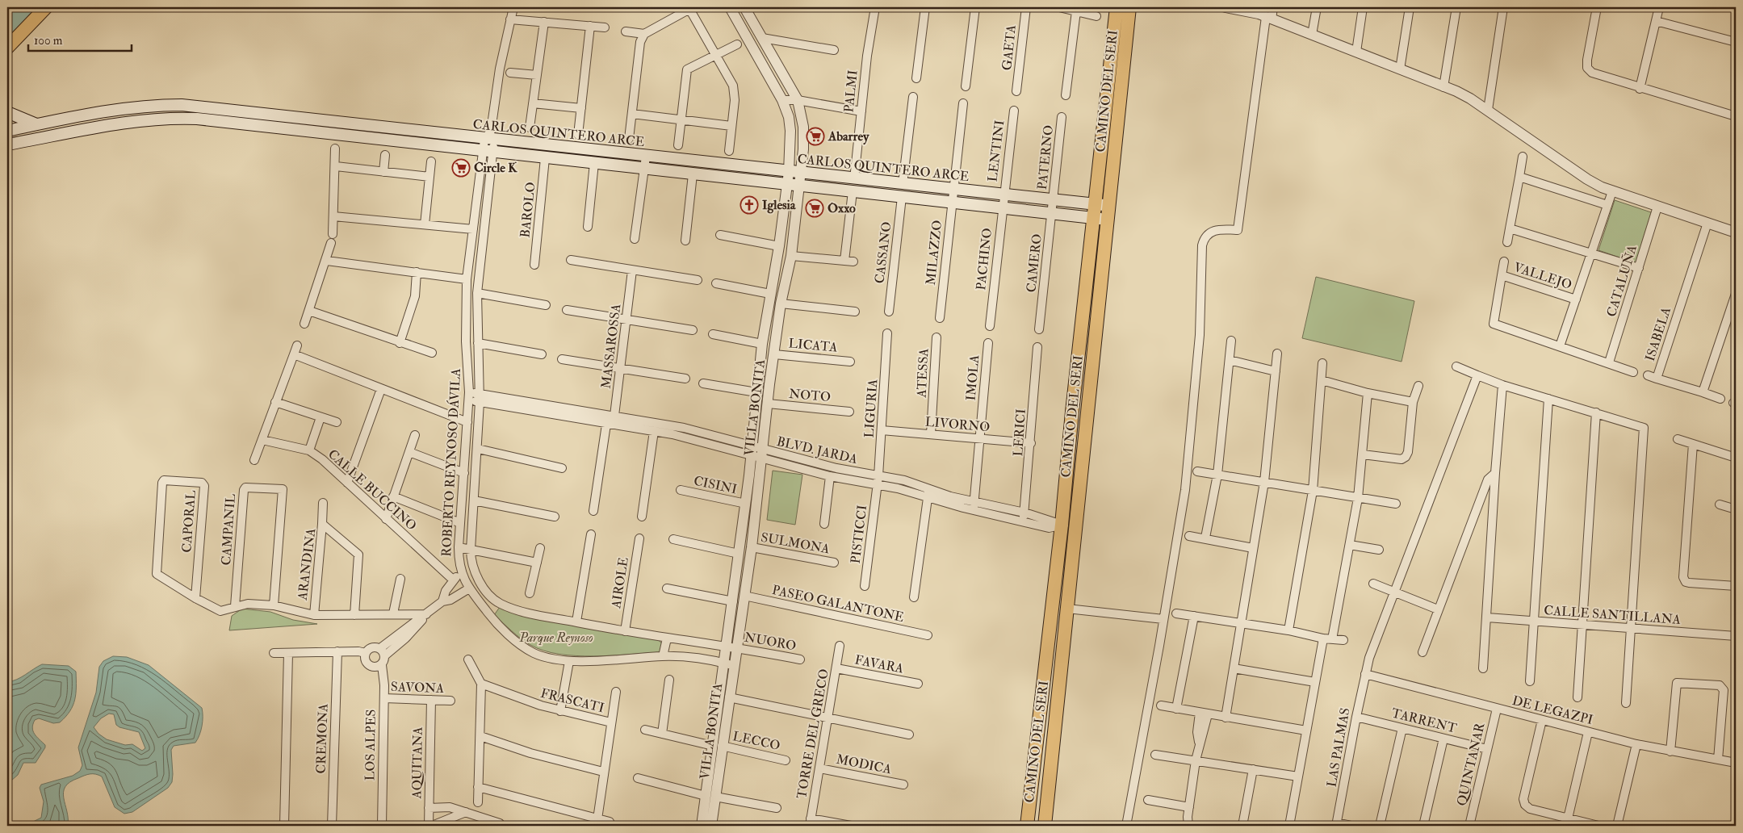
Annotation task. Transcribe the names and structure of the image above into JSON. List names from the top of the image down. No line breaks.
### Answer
{"streets":{"main road":["CAMINO DEL SERI","CARLOS QUINTERO ARCE"],"street":["GAETA","PALMI","LENTINI","PATERNO","BAROLO","CASSANO","MILAZZO","PACHINO","CAMERO","VALLEJO","CATALUÑA","ISABELA","LICATA","MASSAROSSA","ATESSA","IMOLA","NOTO","VILLA BONITA","LIGURIA","LIVORNO","LERICI","BLVD. JARDA","ROBERTO REYNOSO DÁVILA","CISINI","CALLE BUCCINO","CAPORAL","CAMPANIL","PISTICCI","SULMONA","ARANDINA","AIROLE","PASEO GALANTONE","CALLE SANTILLANA","NUORO","FAVARA","SAVONA","FRASCATI","DE LEGAZPI","TARRENT","TORRE DEL GRECO","CREMONA","LECCO","LOS ALPES","LAS PALMAS","AQUITANA","MODICA","QUINTANAR"]},"crossings":[["PALMI","CARLOS QUINTERO ARCE"],["CAMINO DEL SERI","CARLOS QUINTERO ARCE"],["CAMINO DEL SERI","BLVD. JARDA"],["CARLOS QUINTERO ARCE","LENTINI"],["CARLOS QUINTERO ARCE","PATERNO"],["CARLOS QUINTERO ARCE","BAROLO"],["CARLOS QUINTERO ARCE","CASSANO"],["CARLOS QUINTERO ARCE","MILAZZO"],["CARLOS QUINTERO ARCE","PACHINO"],["CARLOS QUINTERO ARCE","CAMERO"],["CARLOS QUINTERO ARCE","VILLA BONITA"],["CARLOS QUINTERO ARCE","ROBERTO REYNOSO DÁVILA"],["LENTINI","PACHINO"],["PATERNO","CAMERO"],["LICATA","VILLA BONITA"],["MASSAROSSA","BLVD. JARDA"],["ATESSA","LIVORNO"],["IMOLA","LIVORNO"],["IMOLA","BLVD. JARDA"],["NOTO","VILLA BONITA"],["VILLA BONITA","BLVD. JARDA"],["VILLA BONITA","ROBERTO REYNOSO DÁVILA"],["VILLA BONITA","CISINI"],["VILLA BONITA","SULMONA"],["VILLA BONITA","PASEO GALANTONE"],["VILLA BONITA","NUORO"],["VILLA BONITA","LECCO"],["LIGURIA","LIVORNO"],["LIGURIA","BLVD. JARDA"],["LIGURIA","PISTICCI"],["LIVORNO","LERICI"],["LERICI","BLVD. JARDA"],["BLVD. JARDA","ROBERTO REYNOSO DÁVILA"],["BLVD. JARDA","PISTICCI"],["ROBERTO REYNOSO DÁVILA","AIROLE"],["ROBERTO REYNOSO DÁVILA","NUORO"],["FAVARA","TORRE DEL GRECO"],["SAVONA","LOS ALPES"],["SAVONA","AQUITANA"],["DE LEGAZPI","LAS PALMAS"],["DE LEGAZPI","QUINTANAR"],["TARRENT","LAS PALMAS"],["TARRENT","QUINTANAR"],["TORRE DEL GRECO","MODICA"]],"parks":["Parque Reynoso"],"places":{"supermarket":["Abarrey","Circle K","Oxxo"],"church":["Iglesia"]},"scale_bar":"100 m"}
